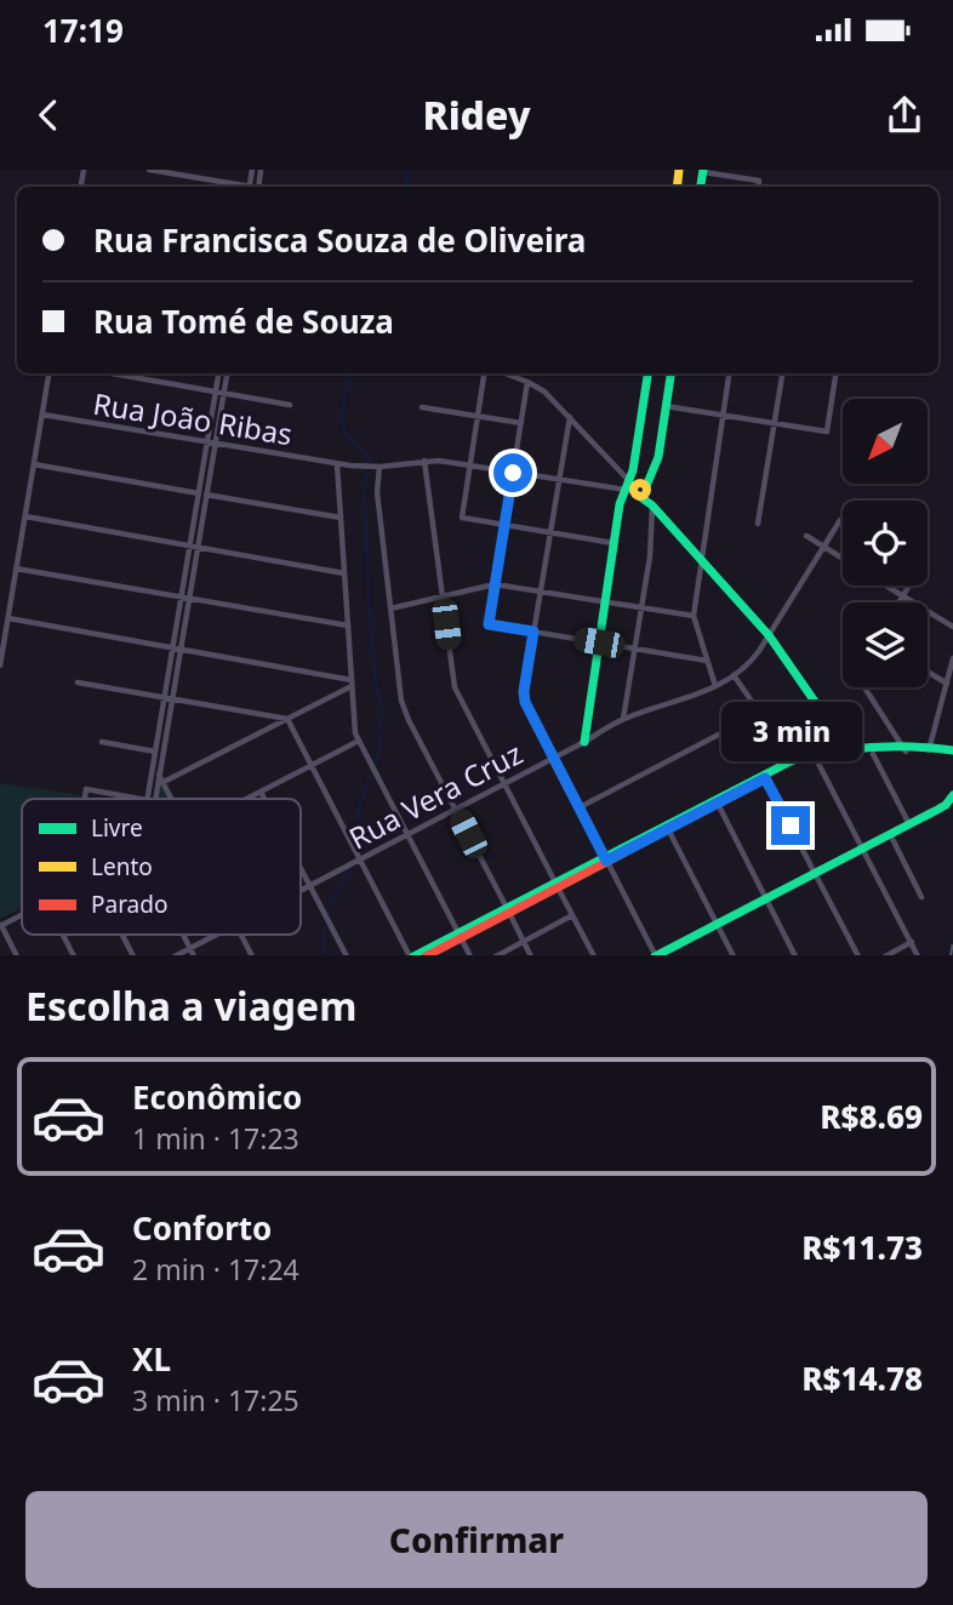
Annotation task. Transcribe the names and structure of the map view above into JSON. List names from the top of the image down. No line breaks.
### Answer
{"streets":{"street":["Rua João Ribas","Rua Vera Cruz"]},"legend":["Livre","Lento","Parado"],"north":"bottom left","page":{"status":"17:19","header":"Ridey","banner":["Rua Francisca Souza de Oliveira","Rua Tomé de Souza"],"bubble":"3 min","heading":"Escolha a viagem","list":[{"name":"Econômico","note":"1 min · 17:23","value":"R$8.69"},{"name":"Conforto","note":"2 min · 17:24","value":"R$11.73"},{"name":"XL","note":"3 min · 17:25","value":"R$14.78"}],"buttons":"Confirmar"}}
